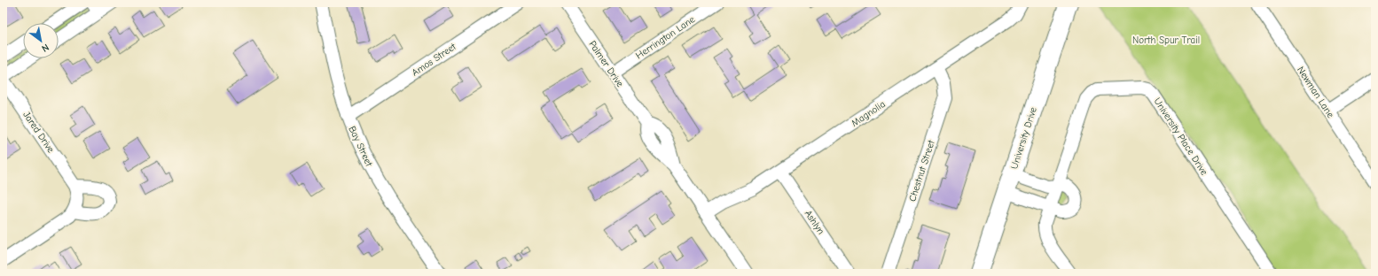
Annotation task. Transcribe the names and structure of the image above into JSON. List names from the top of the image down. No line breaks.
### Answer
{"streets":{"main road":["University Drive"],"street":["Herrington Lane","Amos Street","Palmer Drive","Newman Lane","Magnolia","Jared Drive","University Place Drive","Bay Street","Chestnut Street","Ashlyn"]},"crossings":[["Herrington Lane","Palmer Drive"],["Amos Street","Bay Street"],["Palmer Drive","Magnolia"],["Magnolia","Chestnut Street"],["Magnolia","Ashlyn"]],"parks":["North Spur Trail"],"north":"bottom right"}
